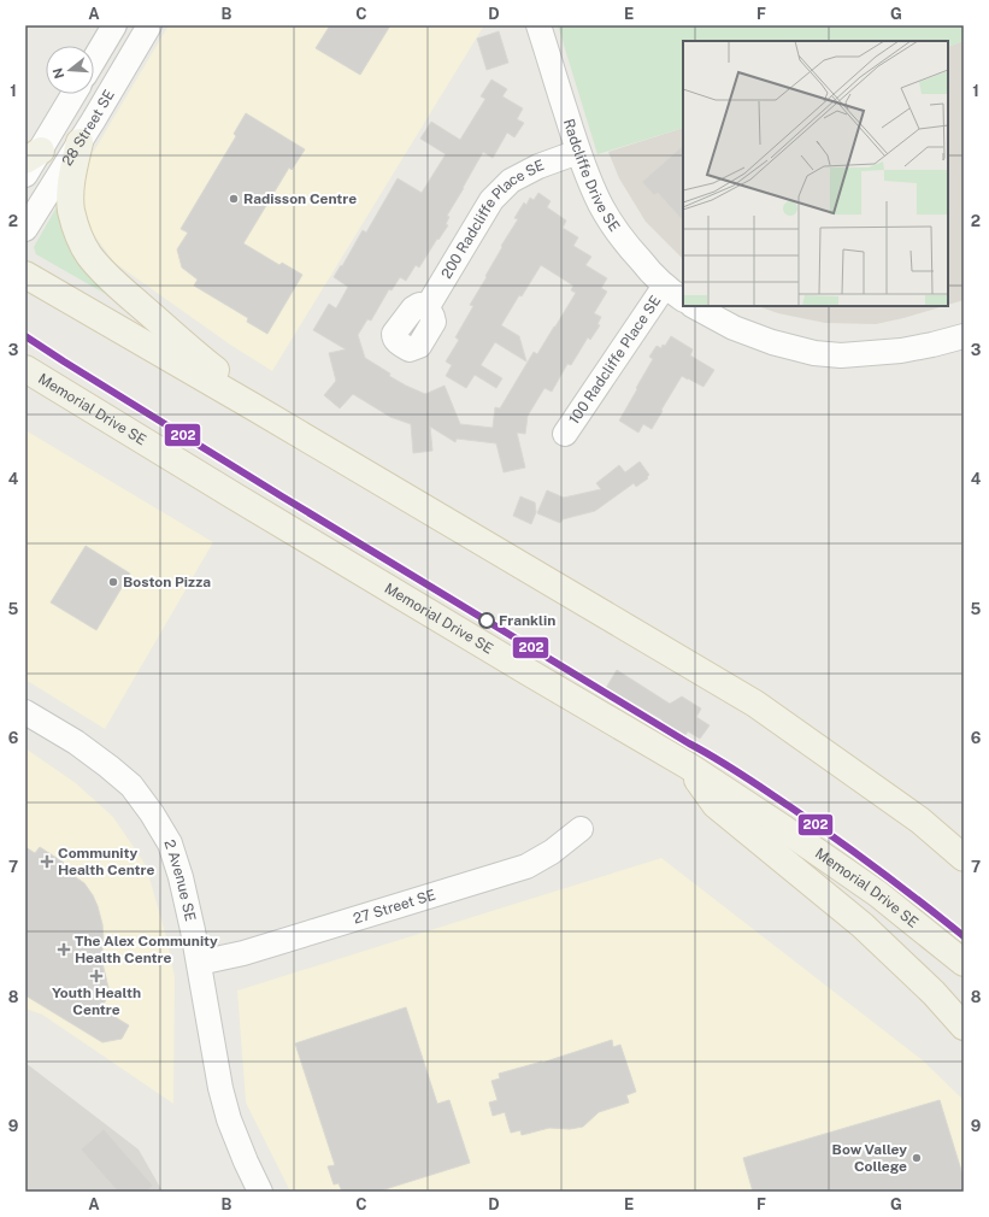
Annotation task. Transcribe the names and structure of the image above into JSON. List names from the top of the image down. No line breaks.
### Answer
{"streets":{"main road":["Memorial Drive SE"],"street":["28 Street SE","Radcliffe Drive SE","200 Radcliffe Place SE","100 Radcliffe Place SE","2 Avenue SE","27 Street SE"]},"crossings":[["Radcliffe Drive SE","200 Radcliffe Place SE"],["Radcliffe Drive SE","100 Radcliffe Place SE"],["2 Avenue SE","27 Street SE"]],"places":{"other":["Radisson Centre","Boston Pizza","Franklin","Bow Valley College"],"health":["Community Health Centre","The Alex Community Health Centre","Youth Health Centre"]},"lines":["transit line 202"],"north":"left","grid":{"columns":["A","B","C","D","E","F","G"],"rows":["1","2","3","4","5","6","7","8","9"]}}
